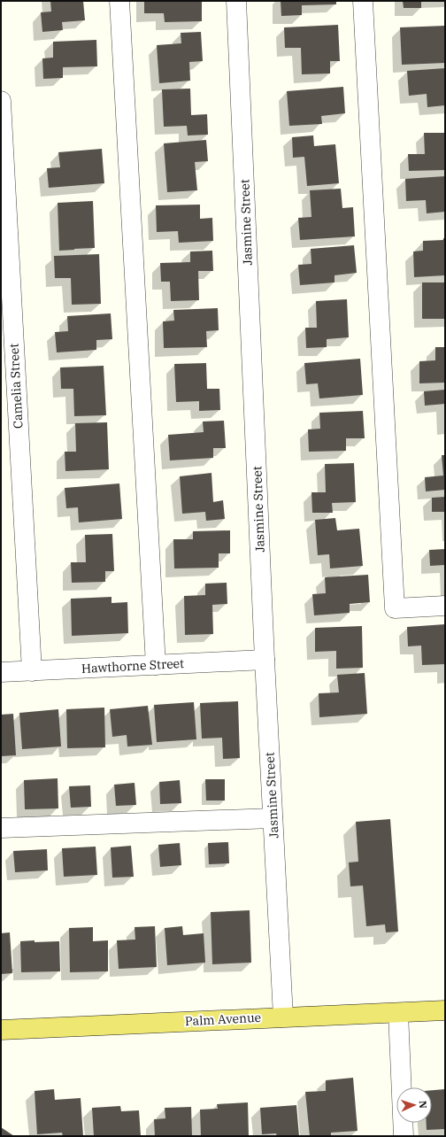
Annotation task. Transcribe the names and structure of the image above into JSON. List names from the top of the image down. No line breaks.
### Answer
{"streets":{"main road":["Palm Avenue"],"street":["Jasmine Street","Camelia Street","Hawthorne Street"]},"crossings":[["Jasmine Street","Hawthorne Street"],["Jasmine Street","Palm Avenue"],["Camelia Street","Hawthorne Street"]],"north":"right"}
